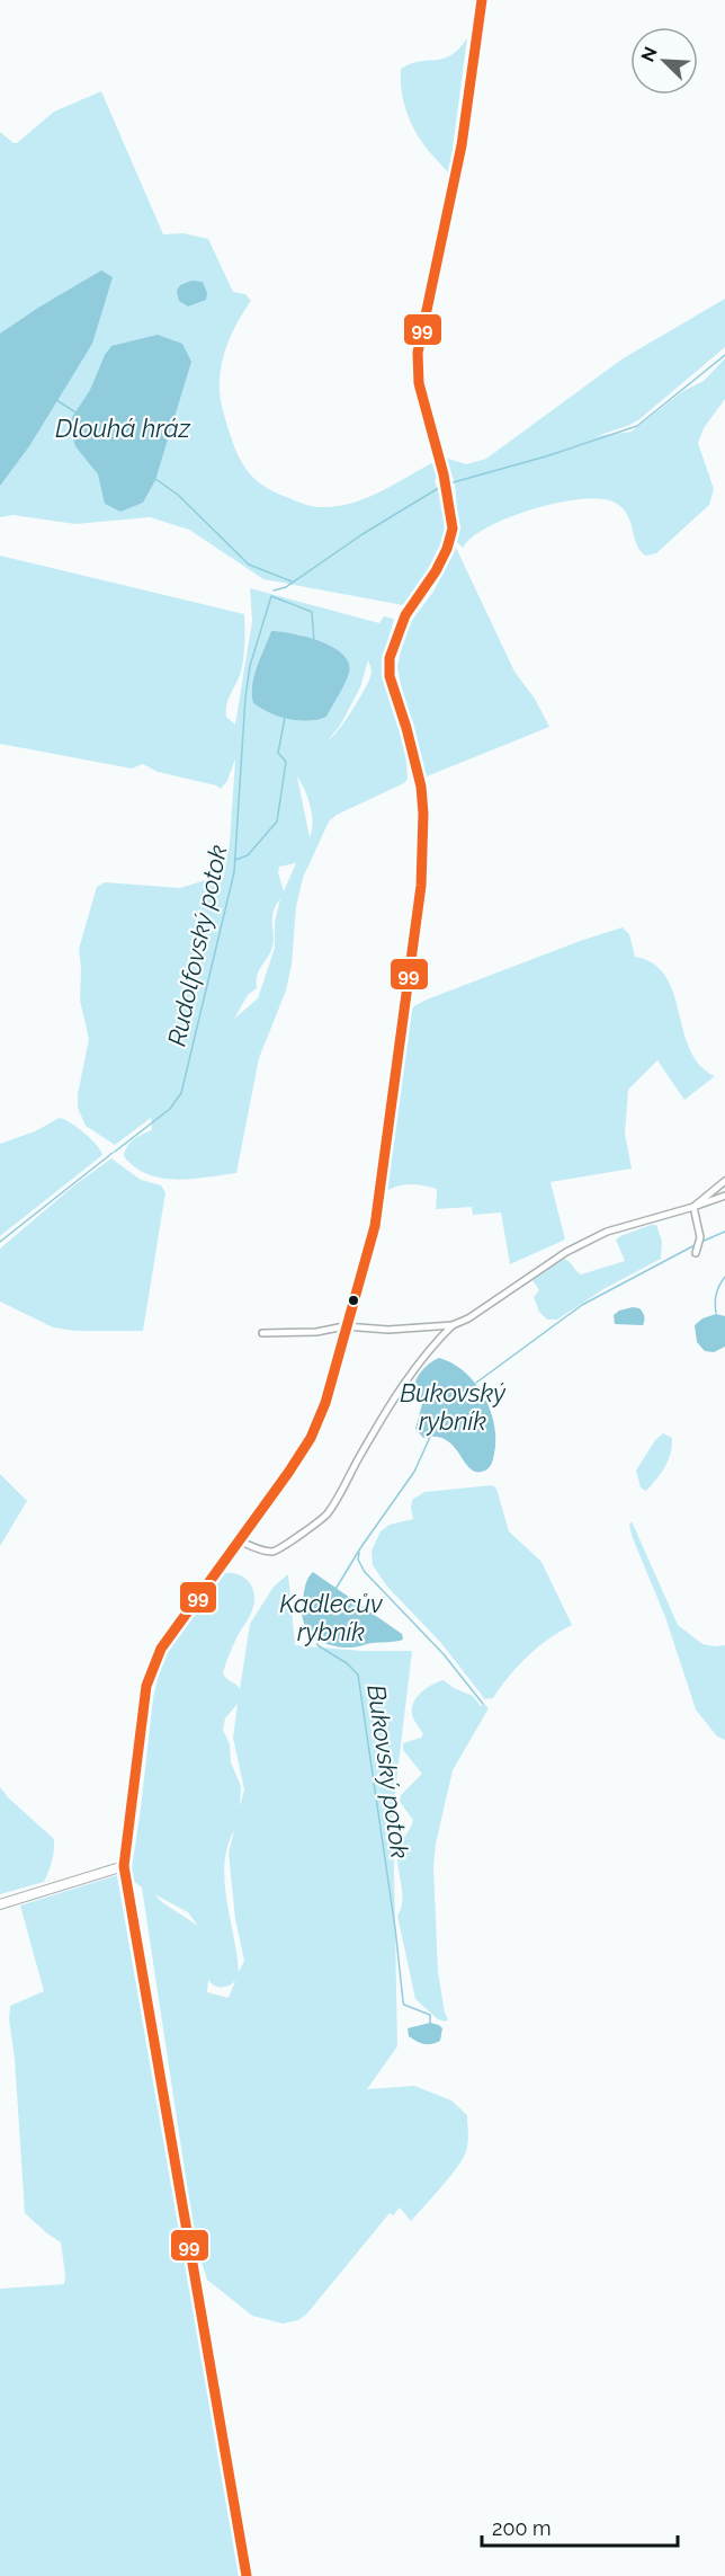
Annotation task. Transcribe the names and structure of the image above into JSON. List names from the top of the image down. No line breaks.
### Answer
{"water":["Dlouhá hráz","Rudolfovský potok","Bukovský rybník","Kadlecův rybník","Bukovský potok"],"lines":["transit line 99"],"scale_bar":"200 m","north":"top left"}
